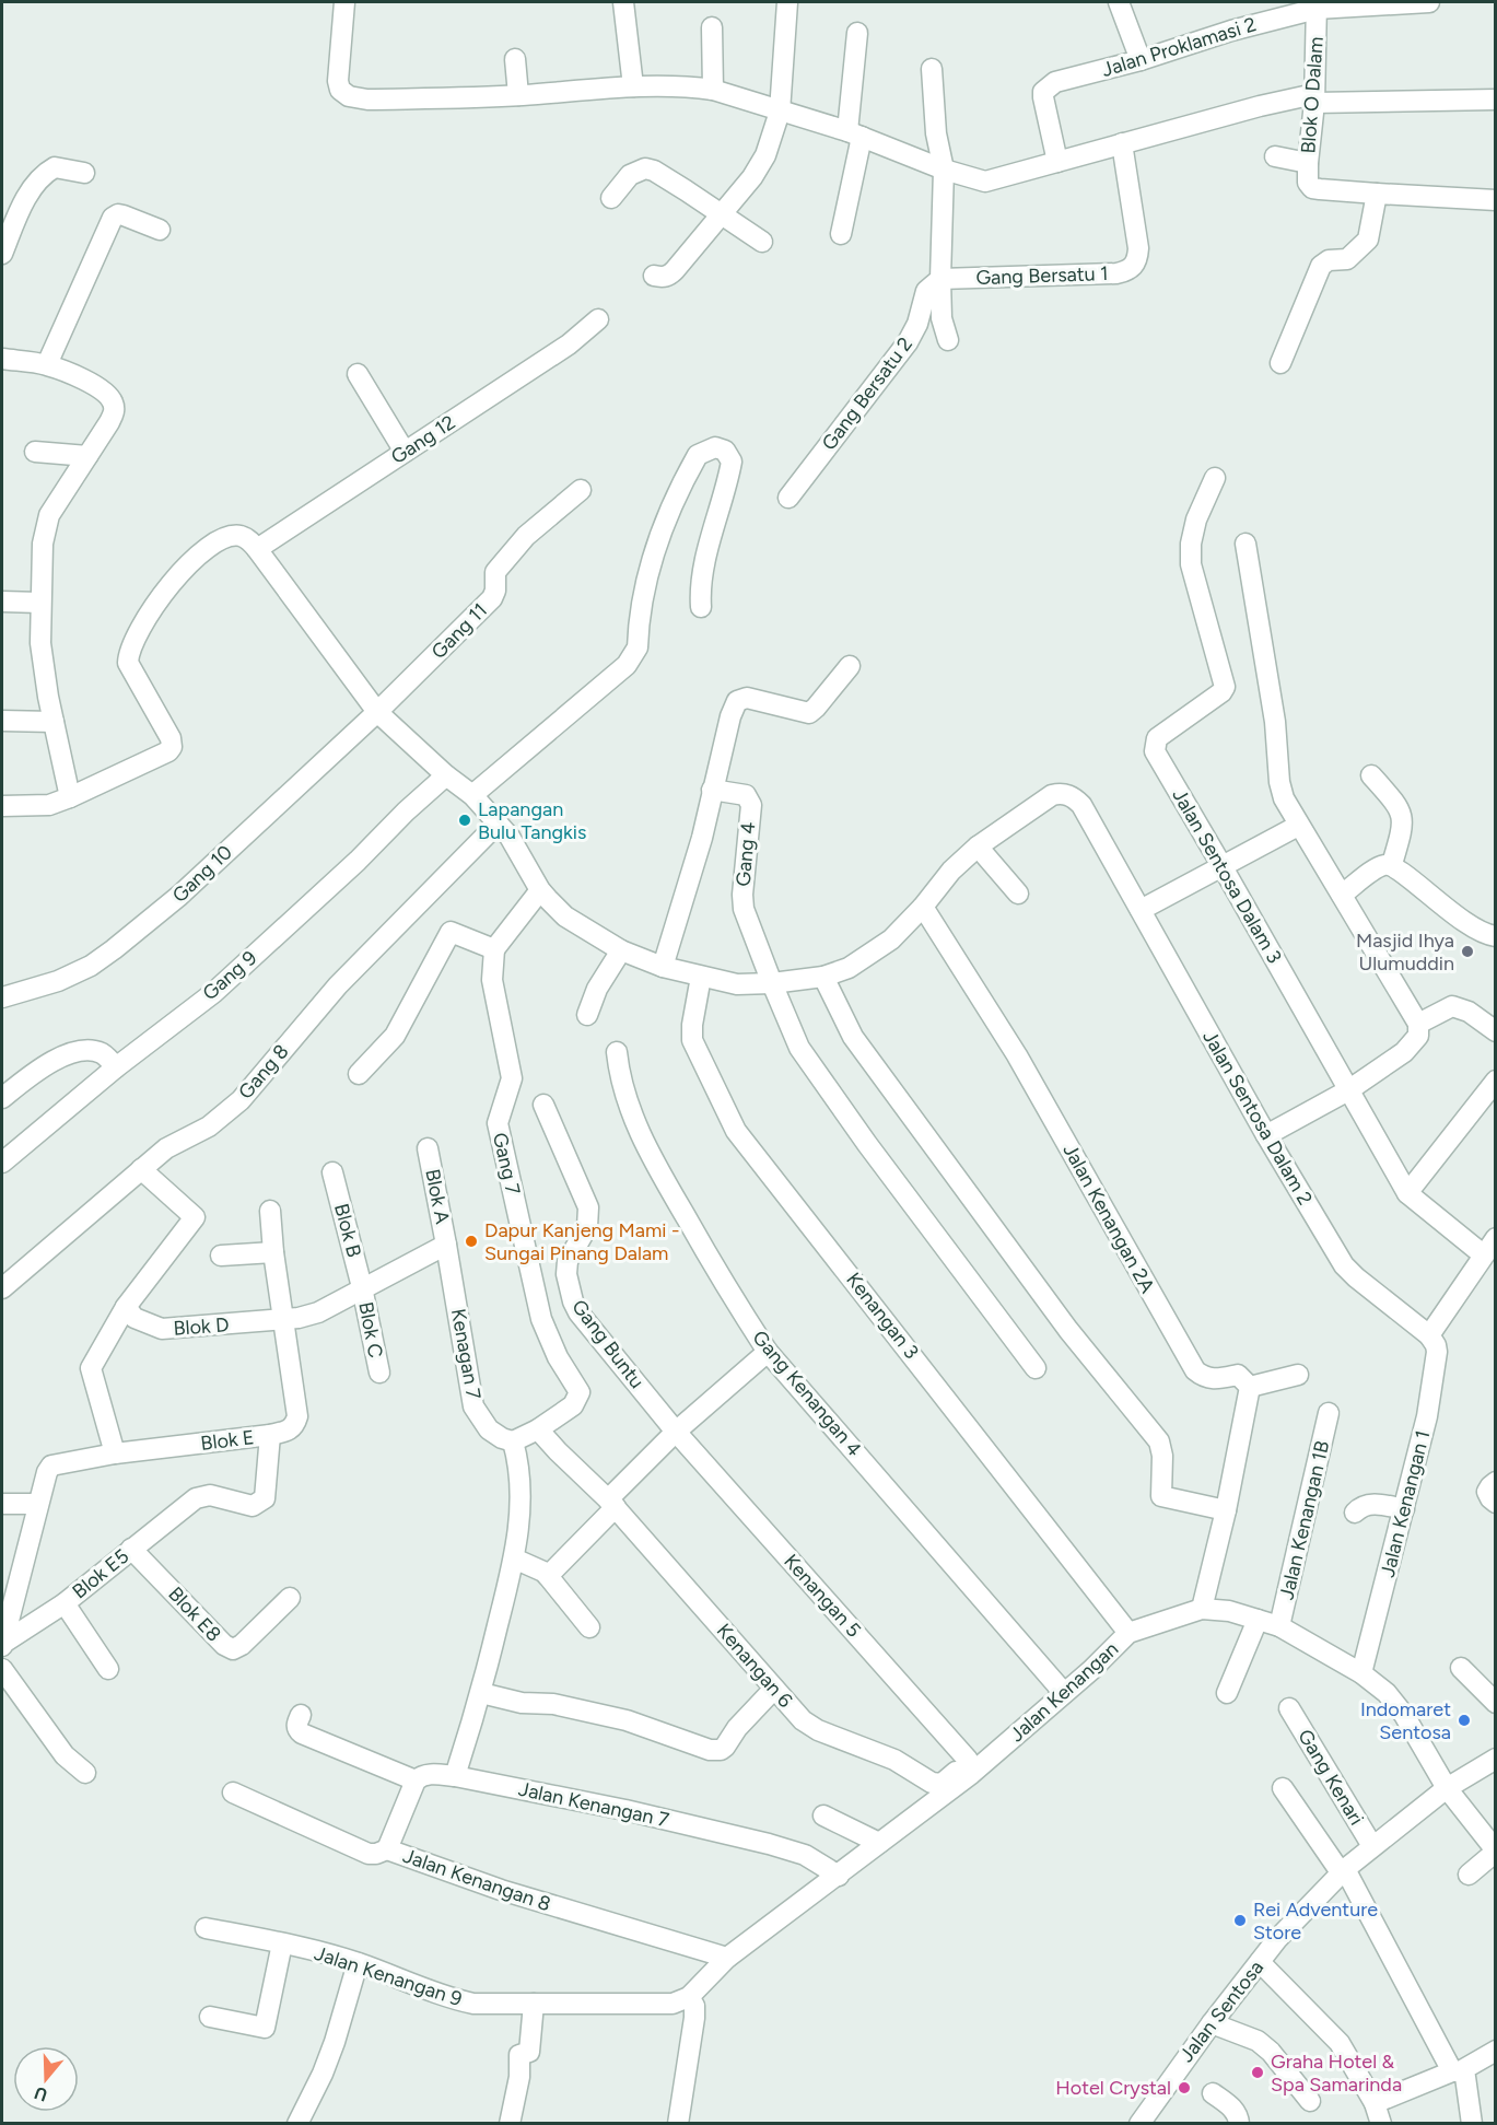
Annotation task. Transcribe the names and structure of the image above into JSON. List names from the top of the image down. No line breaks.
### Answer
{"streets":{"street":["Jalan Proklamasi 2","Blok O Dalam","Gang Bersatu 1","Gang Bersatu 2","Gang 12","Gang 11","Gang 4","Gang 10","Jalan Sentosa Dalam 3","Gang 9","Gang 8","Jalan Sentosa Dalam 2","Gang 7","Blok A","Jalan Kenangan 2A","Blok B","Kenangan 3","Blok D","Blok C","Gang Buntu","Kenagan 7","Gang Kenangan 4","Blok E","Jalan Kenangan 1","Jalan Kenangan 1B","Blok E5","Kenangan 5","Blok E8","Kenangan 6","Jalan Kenangan","Gang Kenari","Jalan Kenangan 7","Jalan Kenangan 8","Jalan Kenangan 9","Jalan Sentosa"]},"crossings":[["Jalan Proklamasi 2","Blok O Dalam"],["Gang Bersatu 1","Gang Bersatu 2"],["Gang 11","Gang 10"],["Jalan Sentosa Dalam 2","Jalan Kenangan 1"],["Gang 7","Kenangan 6"],["Blok A","Kenagan 7"],["Blok B","Blok C"],["Kenangan 3","Jalan Kenangan"],["Blok D","Blok E"],["Gang Buntu","Kenangan 5"],["Gang Kenangan 4","Jalan Kenangan"],["Blok E","Blok E5"],["Jalan Kenangan 1","Jalan Kenangan"],["Jalan Kenangan 1B","Jalan Kenangan"],["Blok E5","Blok E8"],["Kenangan 5","Kenangan 6"],["Kenangan 6","Jalan Kenangan"],["Jalan Kenangan","Jalan Kenangan 7"],["Jalan Kenangan","Jalan Kenangan 8"],["Jalan Kenangan","Jalan Kenangan 9"],["Jalan Kenangan","Jalan Sentosa"],["Gang Kenari","Jalan Sentosa"]],"places":["Lapangan Bulu Tangkis","Masjid Ihya Ulumuddin","Dapur Kanjeng Mami - Sungai Pinang Dalam","Indomaret Sentosa","Rei Adventure Store","Graha Hotel & Spa Samarinda","Hotel Crystal"],"north":"bottom"}
